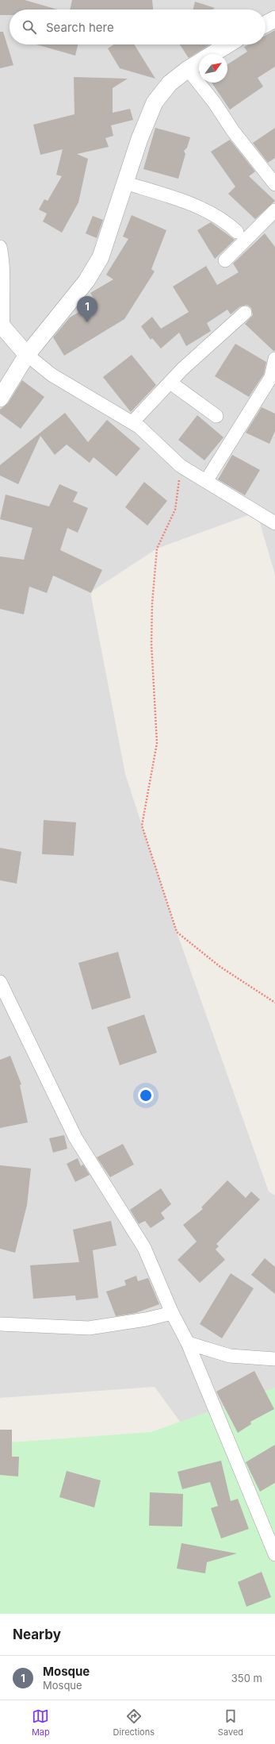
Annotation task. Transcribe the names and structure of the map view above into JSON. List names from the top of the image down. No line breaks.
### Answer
{"north":"top right","page":{"search":"Search here","pins":"1","heading":"Nearby","list":[{"mark":"1","name":"Mosque","note":"Mosque","value":"350 m"}],"nav":["Map","Directions","Saved"]}}
